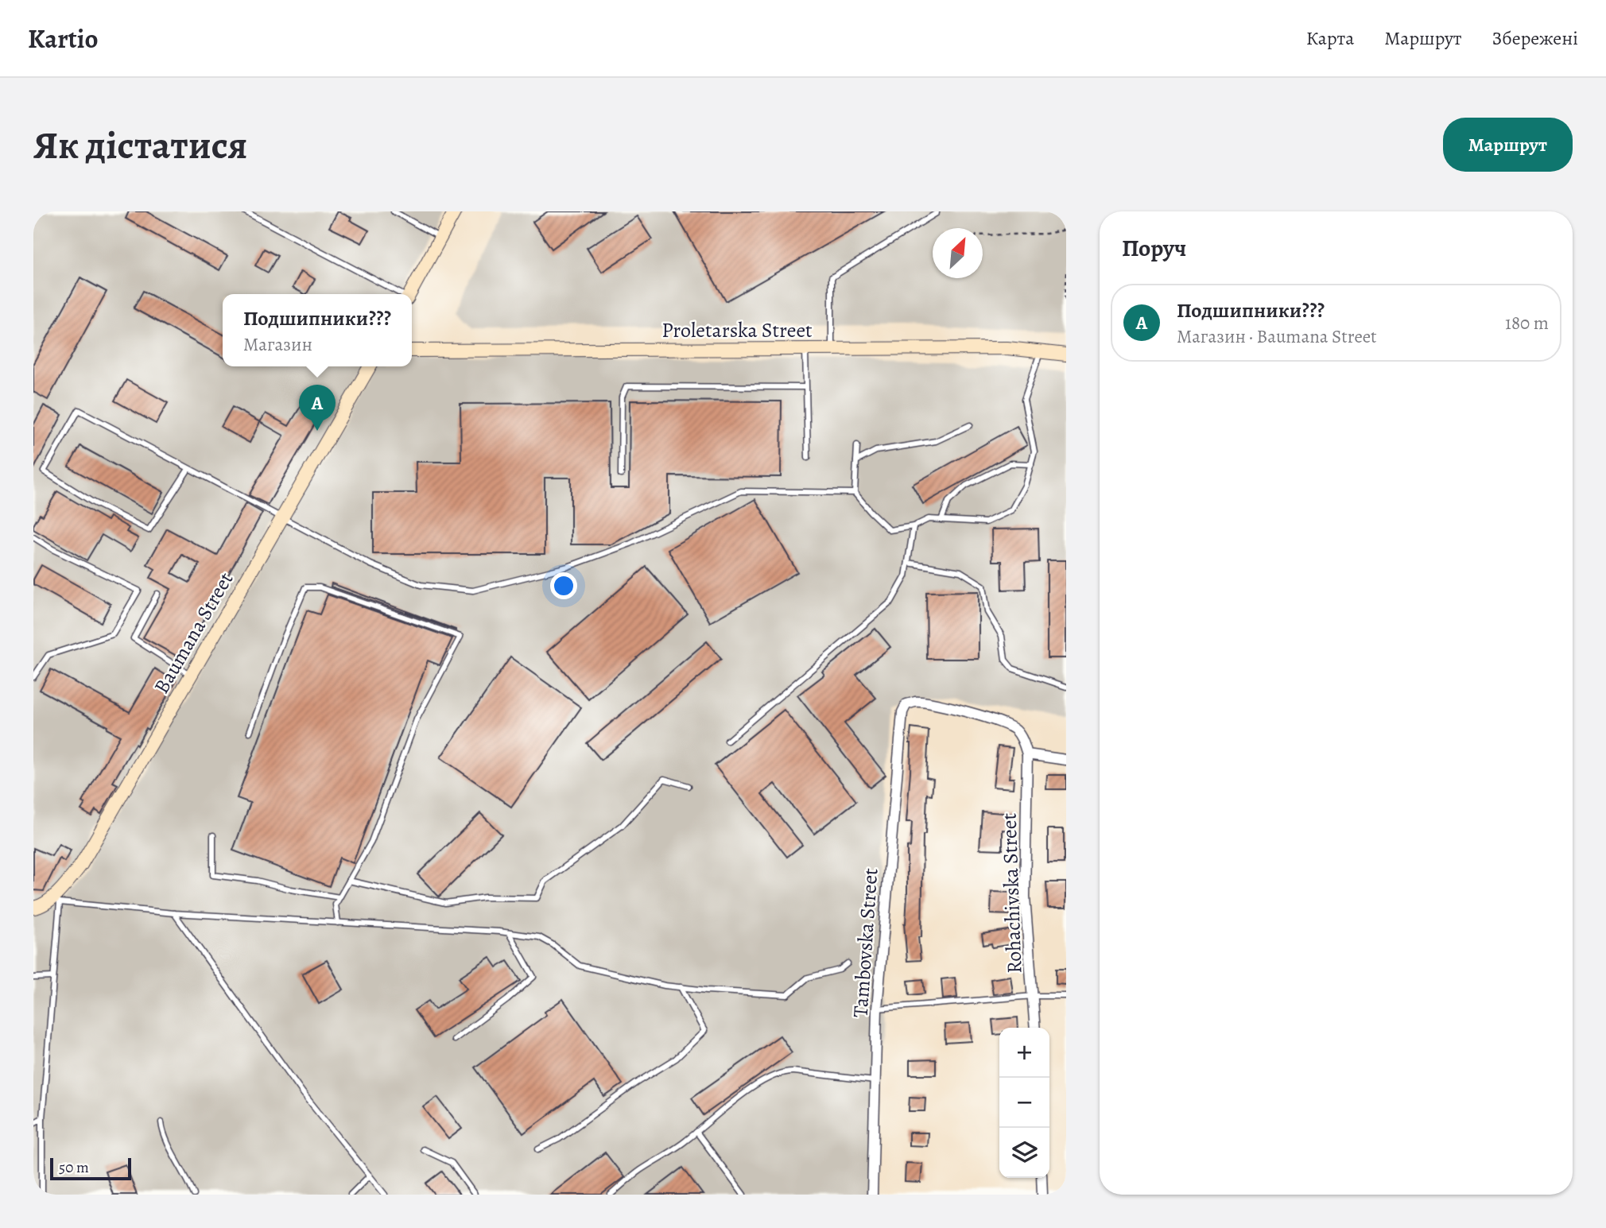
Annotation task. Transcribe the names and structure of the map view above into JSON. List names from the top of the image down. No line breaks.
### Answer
{"streets":{"main road":["Proletarska Street","Baumana Street"],"street":["Rohachivska Street","Tambovska Street"]},"crossings":[["Rohachivska Street","Tambovska Street"]],"scale_bar":"50 m","north":"top right","page":{"header":"Kartio","nav":["Карта","Маршрут","Збережені"],"buttons":"Маршрут","title":"Як дістатися","heading":"Поруч","list":[{"mark":"A","name":"Подшипники???","note":"Магазин · Baumana Street","value":"180 m"}],"popup":["Подшипники???","Магазин"],"pins":"A","map_buttons":["+","−"],"scale":"50 m"}}
